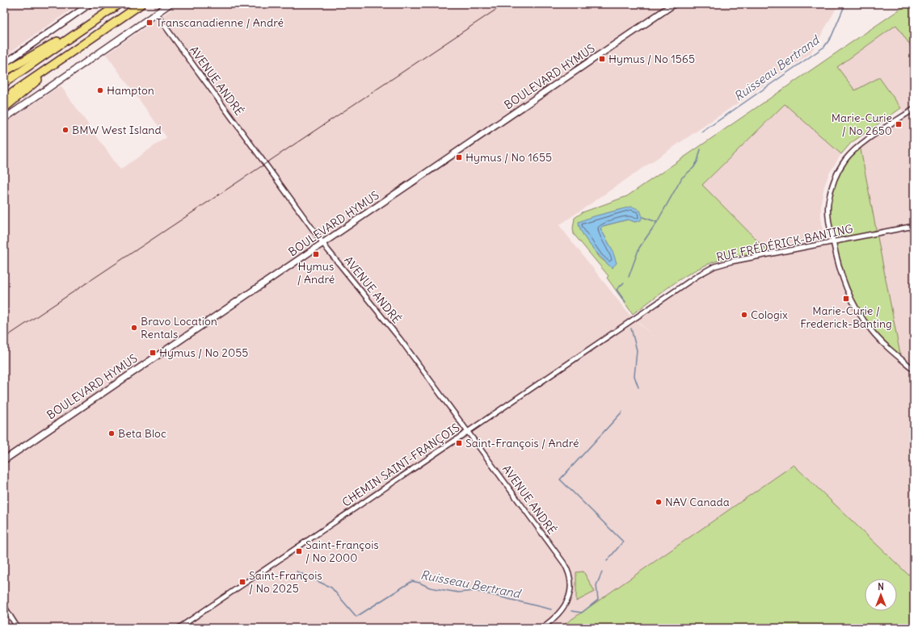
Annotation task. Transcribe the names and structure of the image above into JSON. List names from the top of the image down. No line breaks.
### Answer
{"streets":{"street":["BOULEVARD HYMUS","AVENUE ANDRÉ","RUE FRÉDÉRICK-BANTING","CHEMIN SAINT-FRANÇOIS"]},"crossings":[["BOULEVARD HYMUS","AVENUE ANDRÉ"],["AVENUE ANDRÉ","CHEMIN SAINT-FRANÇOIS"],["RUE FRÉDÉRICK-BANTING","CHEMIN SAINT-FRANÇOIS"]],"water":["Ruisseau Bertrand"],"places":{"transit":["Transcanadienne / André","Hymus / No 1565","Marie-Curie / No 2650","Hymus / No 1655","Hymus / André","Marie-Curie / Frederick-Banting","Hymus / No 2055","Saint-François / André","Saint-François / No 2000","Saint-François / No 2025"],"other":["Hampton","BMW West Island","Cologix","Bravo Location Rentals","Beta Bloc","NAV Canada"]},"north":"top"}
